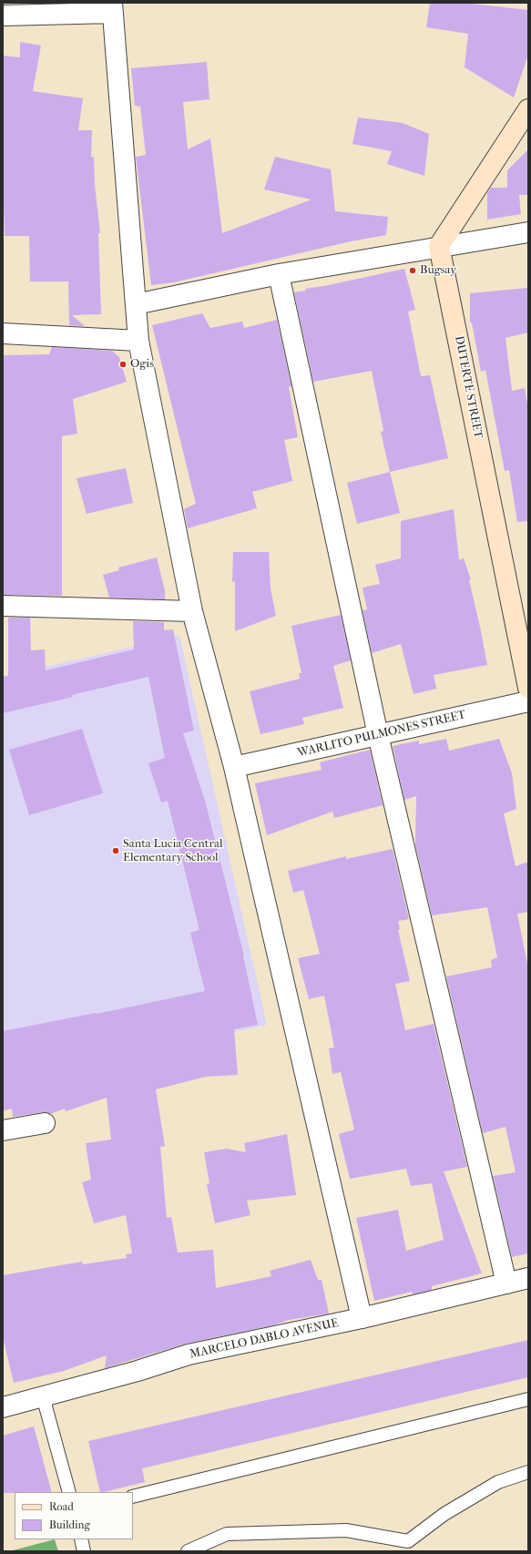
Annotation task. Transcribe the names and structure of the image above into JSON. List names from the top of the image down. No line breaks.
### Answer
{"streets":{"main road":["DUTERTE STREET"],"street":["WARLITO PULMONES STREET","MARCELO DABLO AVENUE"]},"places":["Bugsay","Ogis","Santa Lucia Central Elementary School"],"legend":["Road","Building"]}
